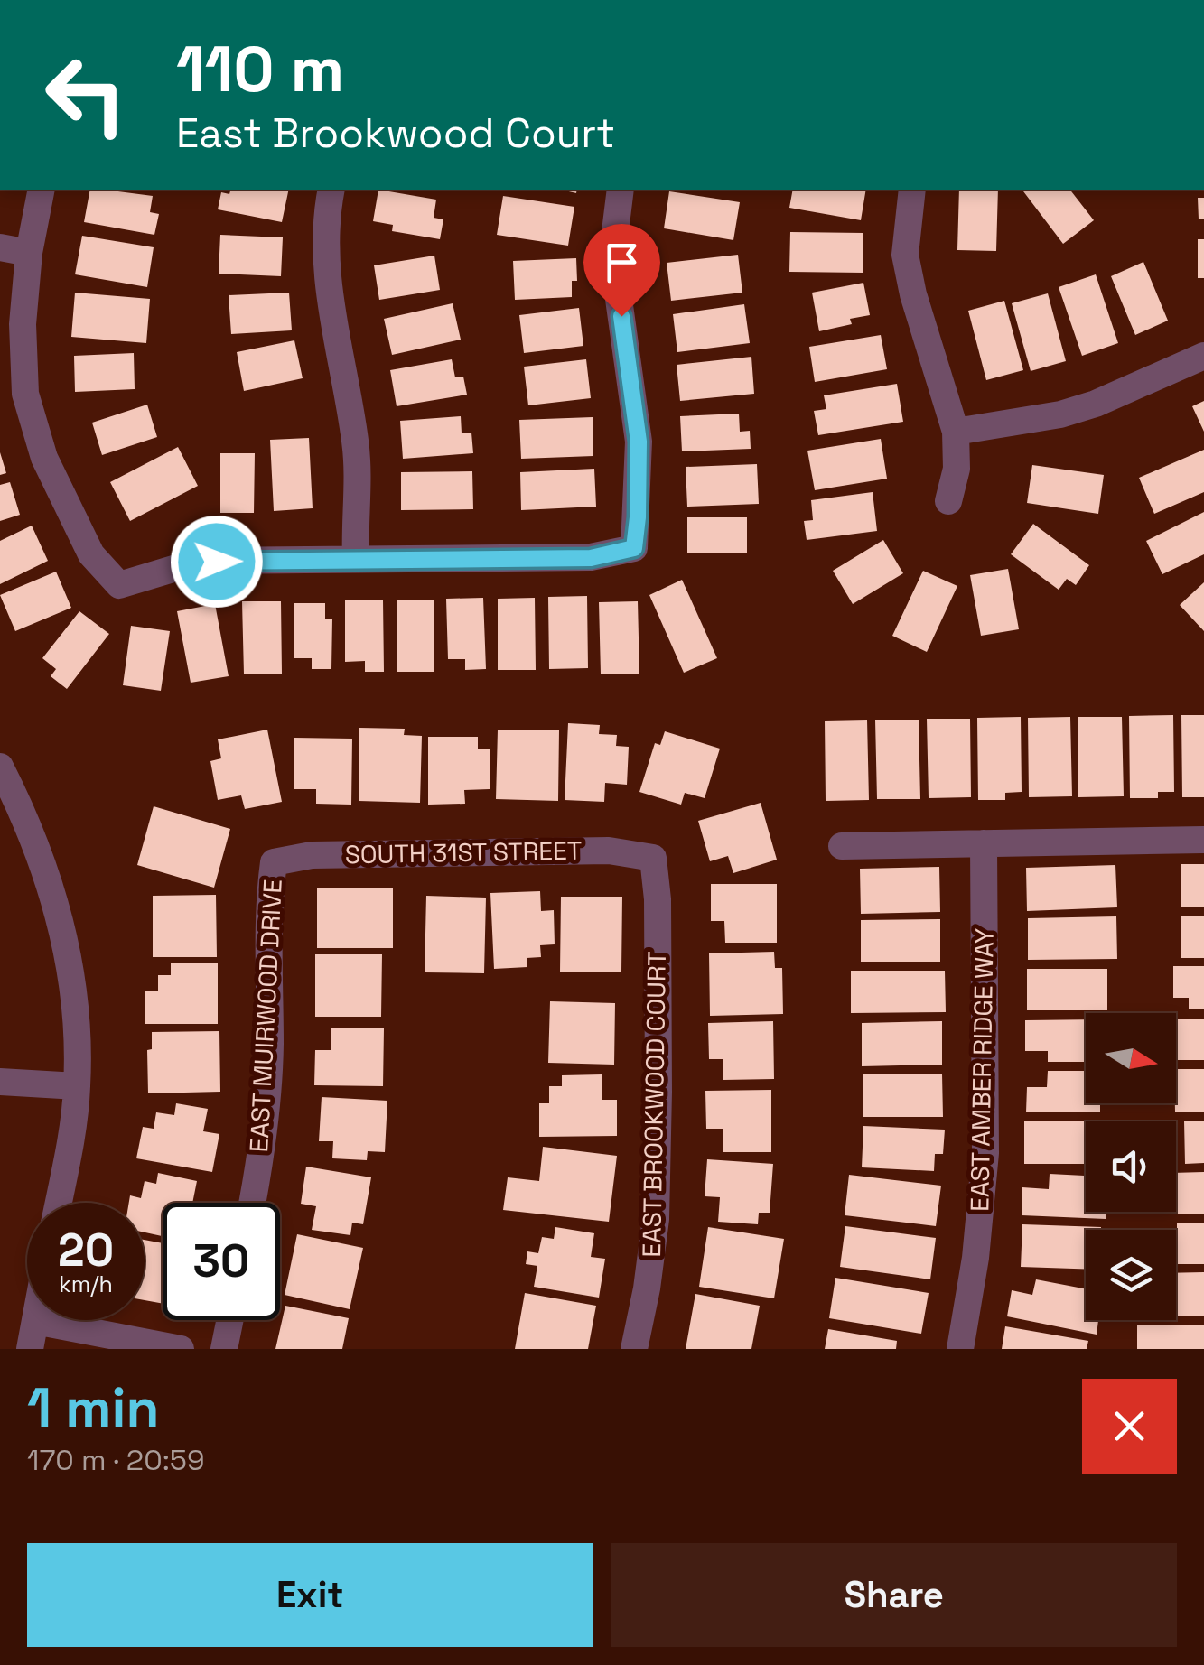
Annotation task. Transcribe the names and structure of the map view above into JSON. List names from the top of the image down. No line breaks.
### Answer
{"streets":{"street":["SOUTH 31ST STREET","EAST MUIRWOOD DRIVE","EAST AMBER RIDGE WAY","EAST BROOKWOOD COURT"]},"crossings":[["SOUTH 31ST STREET","EAST MUIRWOOD DRIVE"],["SOUTH 31ST STREET","EAST BROOKWOOD COURT"]],"north":"right","page":{"turn":["110 m","East Brookwood Court"],"speed":"20 km/h","limit":"30","heading":["1 min","170 m · 20:59"],"buttons":["Exit","Share"]}}
